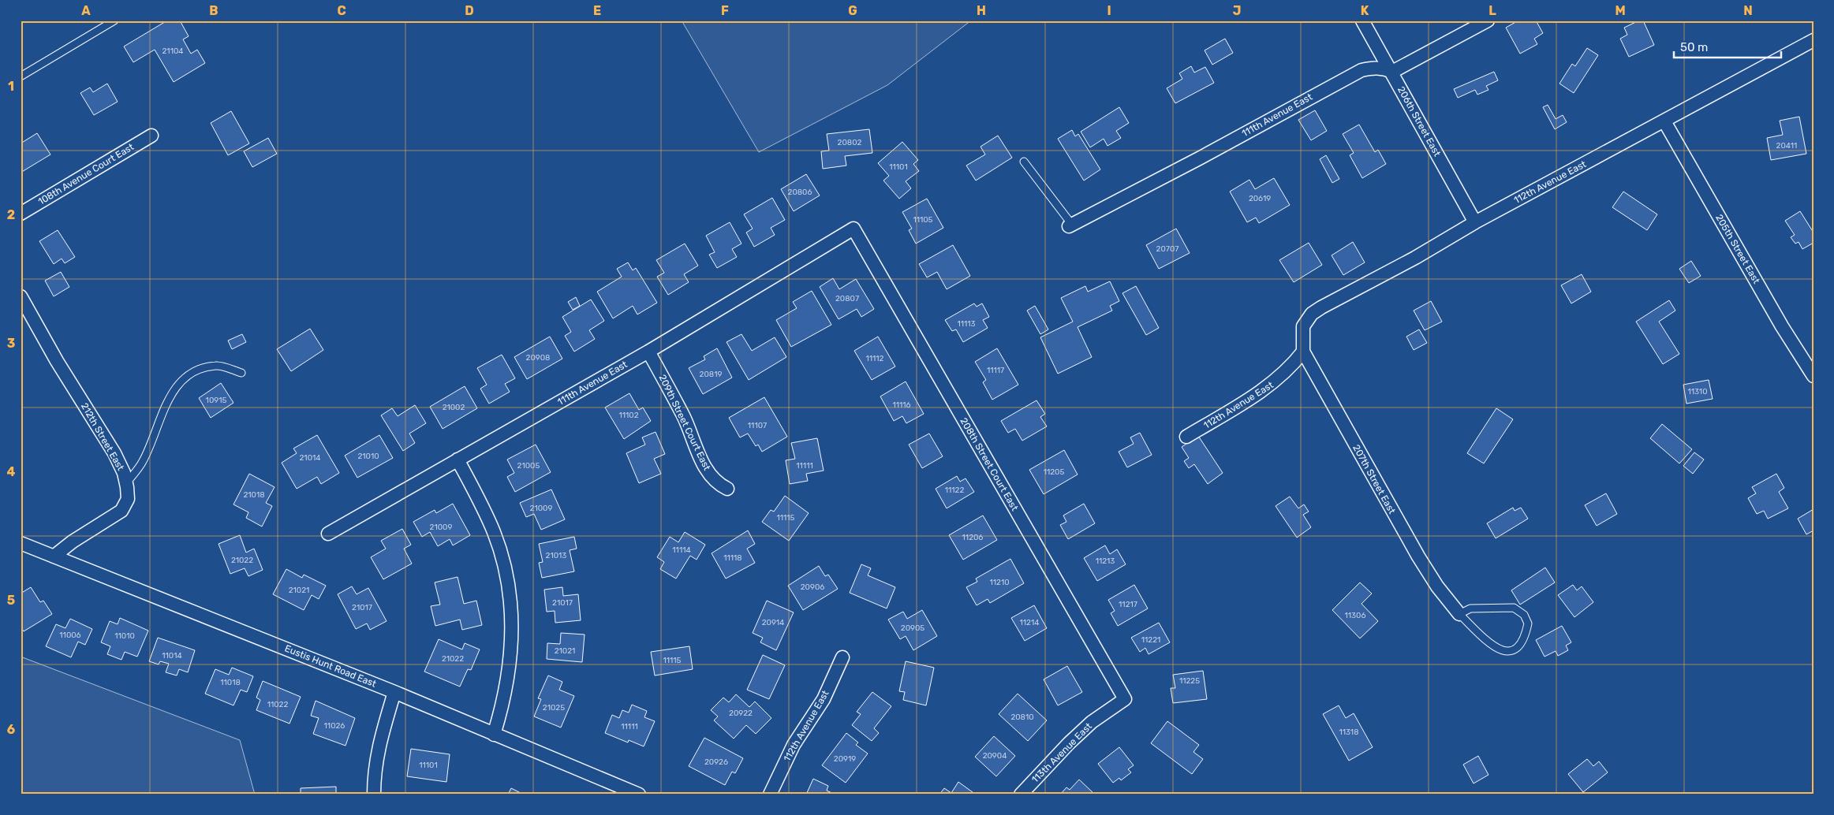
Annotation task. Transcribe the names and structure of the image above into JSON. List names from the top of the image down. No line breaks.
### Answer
{"streets":{"street":["111th Avenue East","206th Street East","108th Avenue Court East","112th Avenue East","205th Street East","209th Street Court East","212th Street East","208th Street Court East","207th Street East","Eustis Hunt Road East","113th Avenue East"]},"crossings":[["111th Avenue East","206th Street East"],["111th Avenue East","209th Street Court East"],["111th Avenue East","208th Street Court East"],["206th Street East","112th Avenue East"],["112th Avenue East","205th Street East"],["112th Avenue East","207th Street East"],["212th Street East","Eustis Hunt Road East"],["208th Street Court East","113th Avenue East"]],"house_numbers":["21104","20802","20411","11101","20806","20619","11105","20707","20807","11113","20908","11112","11117","20819","11310","10915","11116","21002","11102","11107","21010","21014","21005","11111","11205","11122","21018","21009","11115","21009","11206","11114","21013","11118","21022","11213","11210","20906","21021","21017","11217","21017","11306","20914","11214","20905","11006","11010","11221","21021","11014","21022","11115","11225","11018","11022","21025","20922","20810","11026","11111","11318","20904","20919","20926","11101"],"scale_bar":"50 m","grid":{"columns":["A","B","C","D","E","F","G","H","I","J","K","L","M","N"],"rows":["1","2","3","4","5","6"]}}
